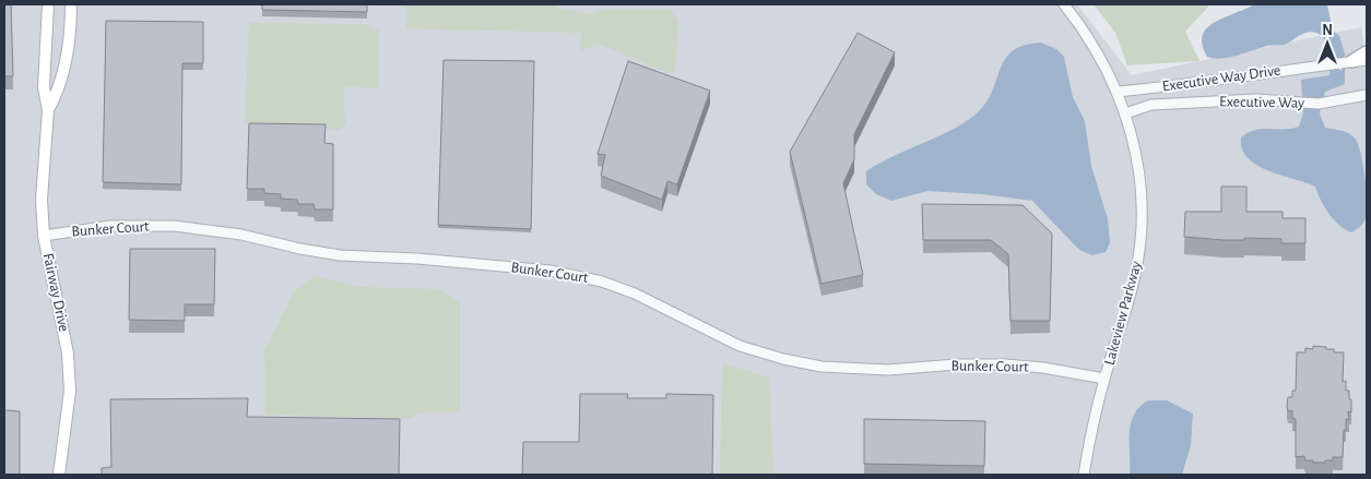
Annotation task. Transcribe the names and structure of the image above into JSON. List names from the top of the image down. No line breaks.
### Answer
{"streets":{"main road":["Fairway Drive"],"street":["Executive Way Drive","Executive Way","Bunker Court","Lakeview Parkway"]},"crossings":[["Executive Way Drive","Lakeview Parkway"],["Executive Way","Lakeview Parkway"],["Bunker Court","Fairway Drive"],["Bunker Court","Lakeview Parkway"]],"north":"top"}
